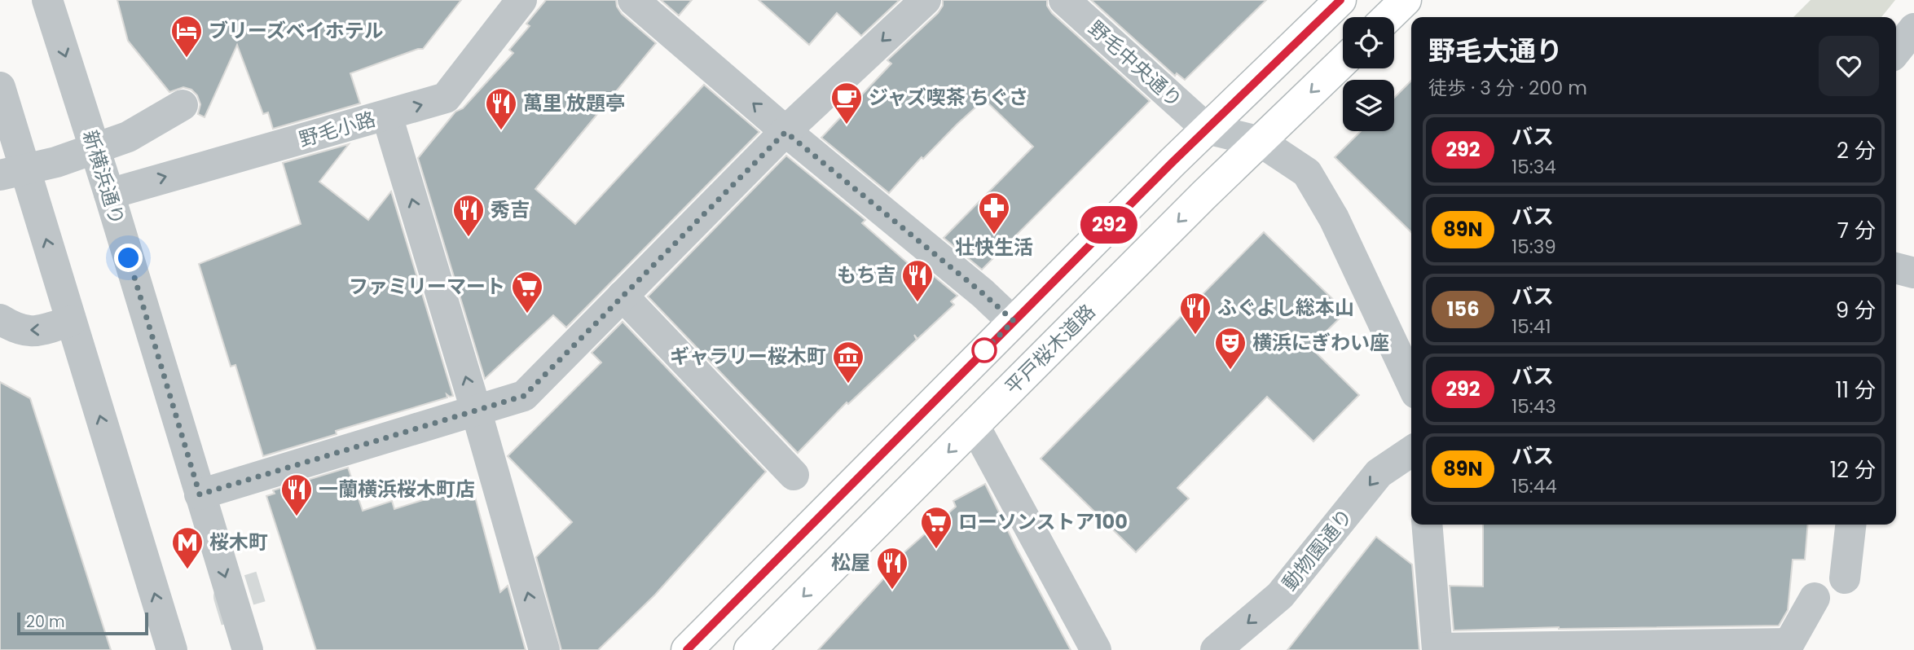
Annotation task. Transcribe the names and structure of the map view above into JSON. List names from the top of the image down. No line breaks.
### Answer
{"streets":{"main road":["平戸桜木道路"],"street":["野毛中央通り","野毛小路","新横浜通り","動物園通り"]},"crossings":[["野毛小路","新横浜通り"]],"one_way":["動物園通り"],"places":{"hotel":["ブリーズベイホテル"],"cafe":["ジャズ喫茶 ちぐさ"],"restaurant":["萬里 放題亭","秀吉","もち吉","ふぐよし総本山","一蘭横浜桜木町店","松屋"],"pharmacy":["壮快生活"],"supermarket":["ファミリーマート","ローソンストア100"],"theatre":["横浜にぎわい座"],"museum":["ギャラリー桜木町"],"metro station":["桜木町"]},"lines":["bus line 292"],"scale_bar":"20 m","page":{"on_map":"292","heading":["野毛大通り","徒歩 · 3 分 · 200 m"],"list":[{"mark":"292","name":"バス","note":"15:34","value":"2 分"},{"mark":"89N","name":"バス","note":"15:39","value":"7 分"},{"mark":"156","name":"バス","note":"15:41","value":"9 分"},{"mark":"292","name":"バス","note":"15:43","value":"11 分"},{"mark":"89N","name":"バス","note":"15:44","value":"12 分"}],"scale":"20 m"}}
